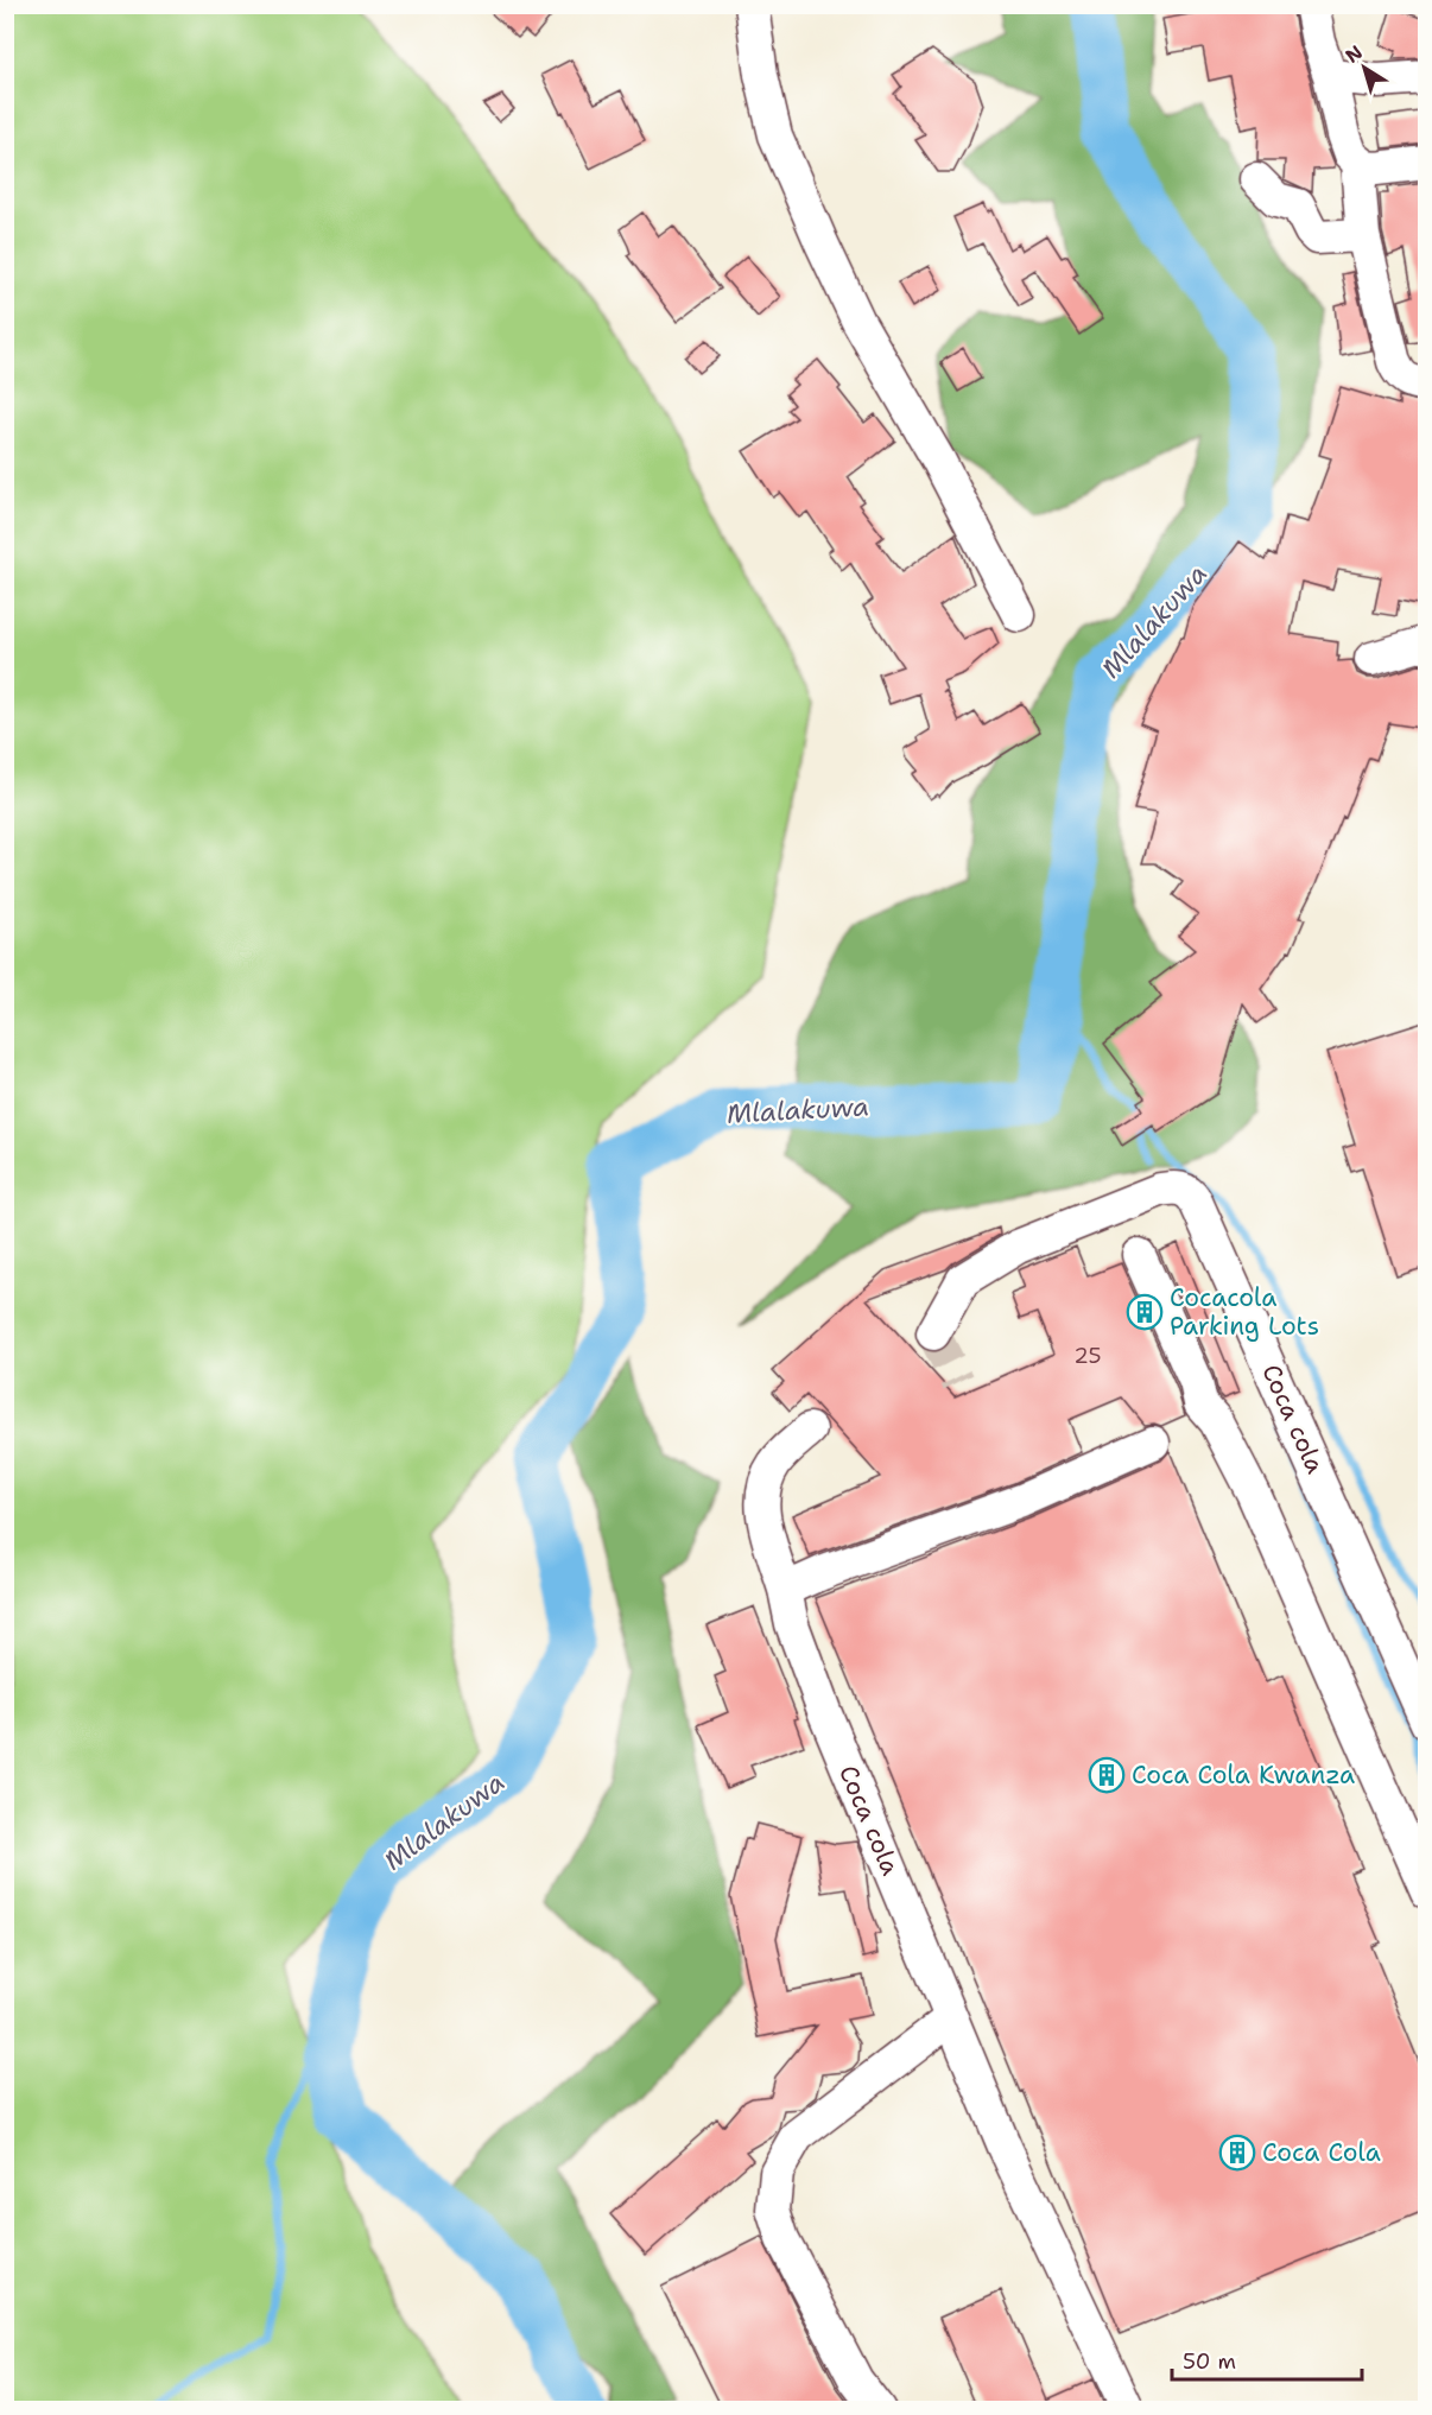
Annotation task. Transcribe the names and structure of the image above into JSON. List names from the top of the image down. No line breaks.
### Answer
{"streets":{"street":["Coca cola"]},"water":["Mlalakuwa"],"places":{"building":["Cocacola Parking Lots","Coca Cola Kwanza","Coca Cola"]},"house_numbers":["25"],"scale_bar":"50 m","north":"top left"}
